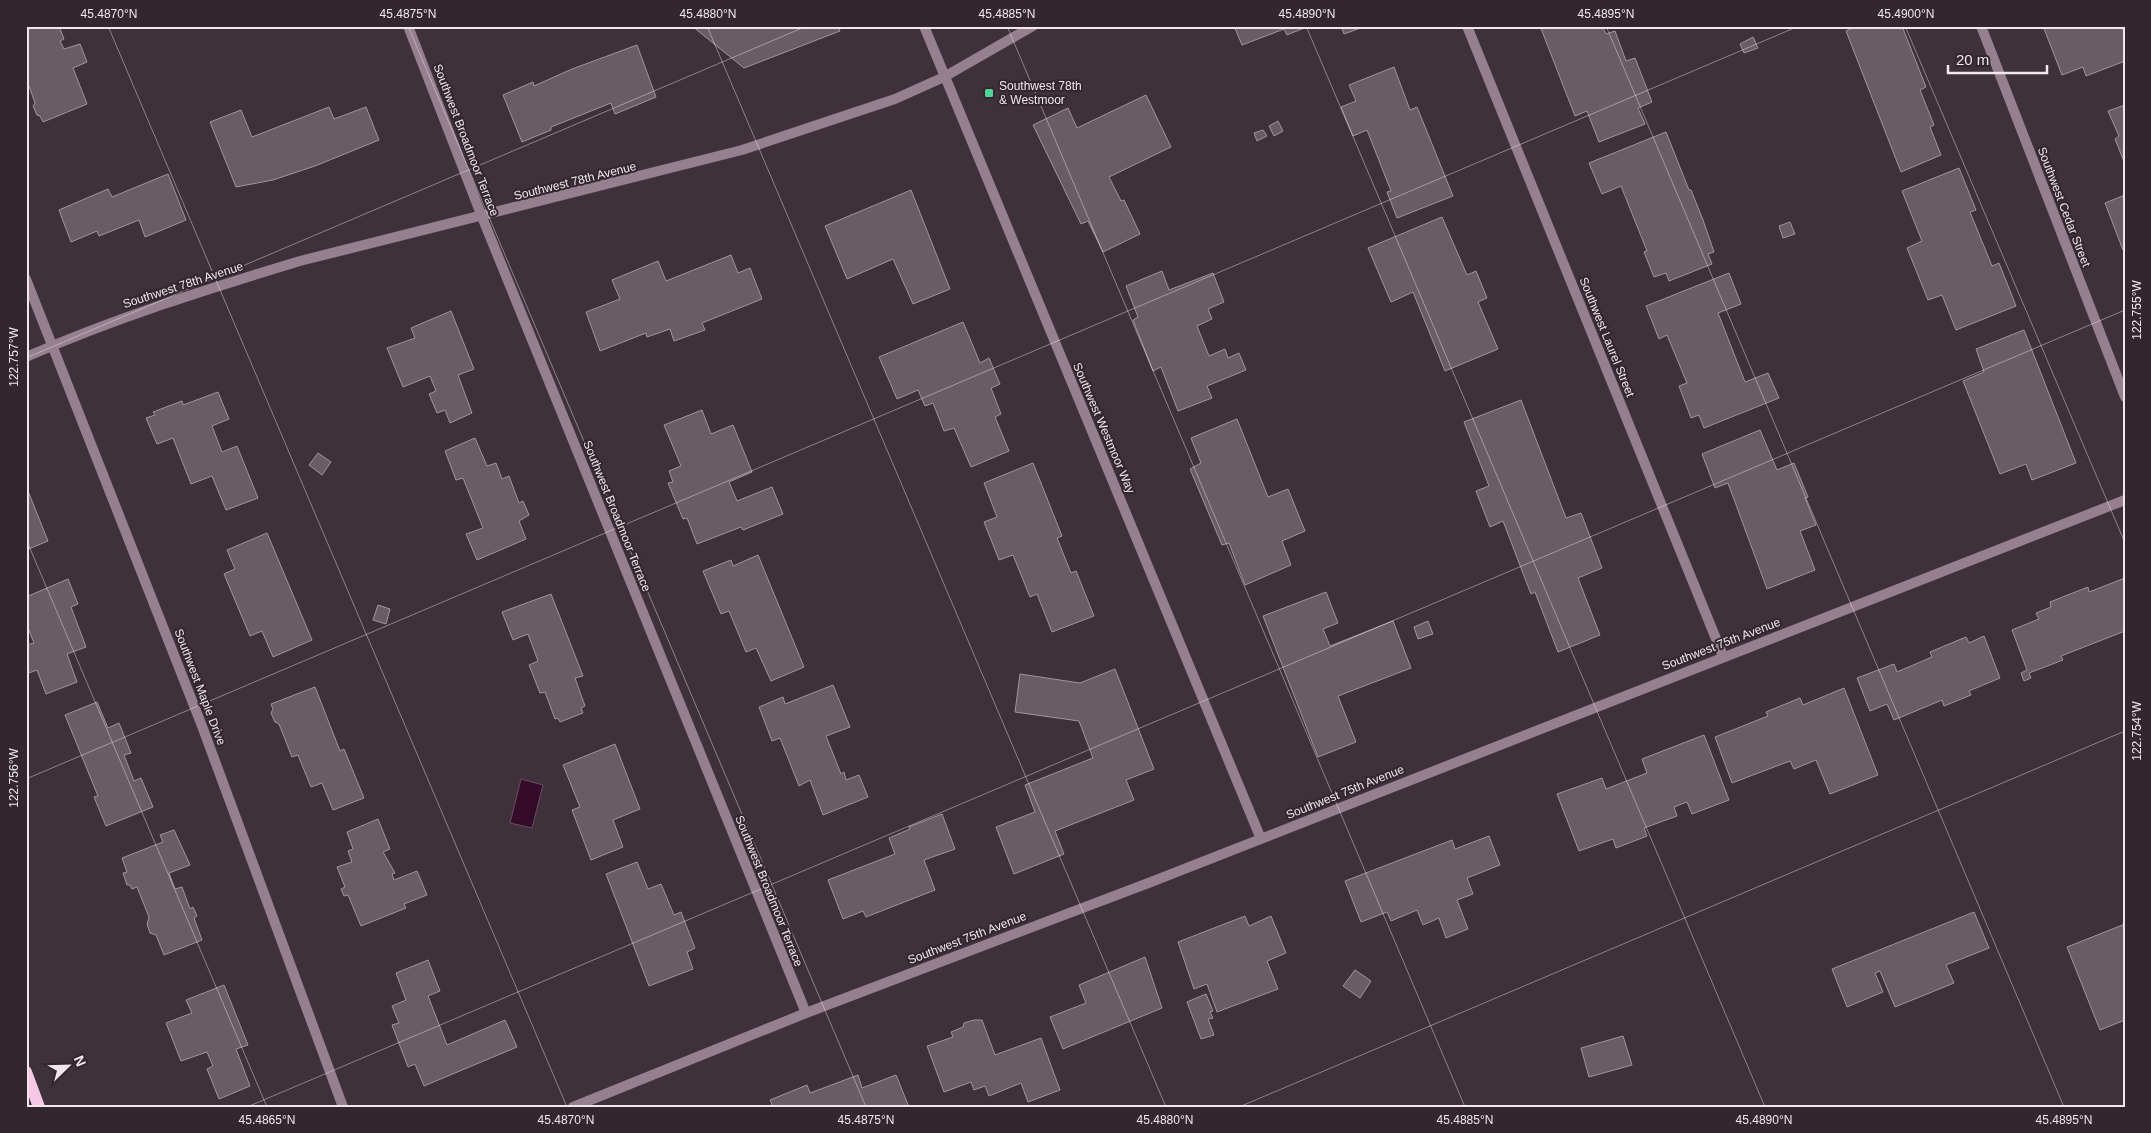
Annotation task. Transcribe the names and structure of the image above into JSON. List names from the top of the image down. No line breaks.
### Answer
{"streets":{"street":["Southwest Broadmoor Terrace","Southwest 78th Avenue","Southwest Cedar Street","Southwest Laurel Street","Southwest Westmoor Way","Southwest 75th Avenue","Southwest Maple Drive"]},"crossings":[["Southwest Broadmoor Terrace","Southwest 78th Avenue"],["Southwest Broadmoor Terrace","Southwest 75th Avenue"],["Southwest 78th Avenue","Southwest Westmoor Way"],["Southwest 78th Avenue","Southwest Maple Drive"],["Southwest Laurel Street","Southwest 75th Avenue"],["Southwest Westmoor Way","Southwest 75th Avenue"]],"places":{"transit":["Southwest 78th & Westmoor"]},"scale_bar":"20 m","north":"top right","coordinates":["45.4870°N","45.4875°N","45.4880°N","45.4885°N","45.4890°N","45.4895°N","45.4900°N","122.755°W","122.757°W","122.754°W","122.756°W","45.4865°N"]}
